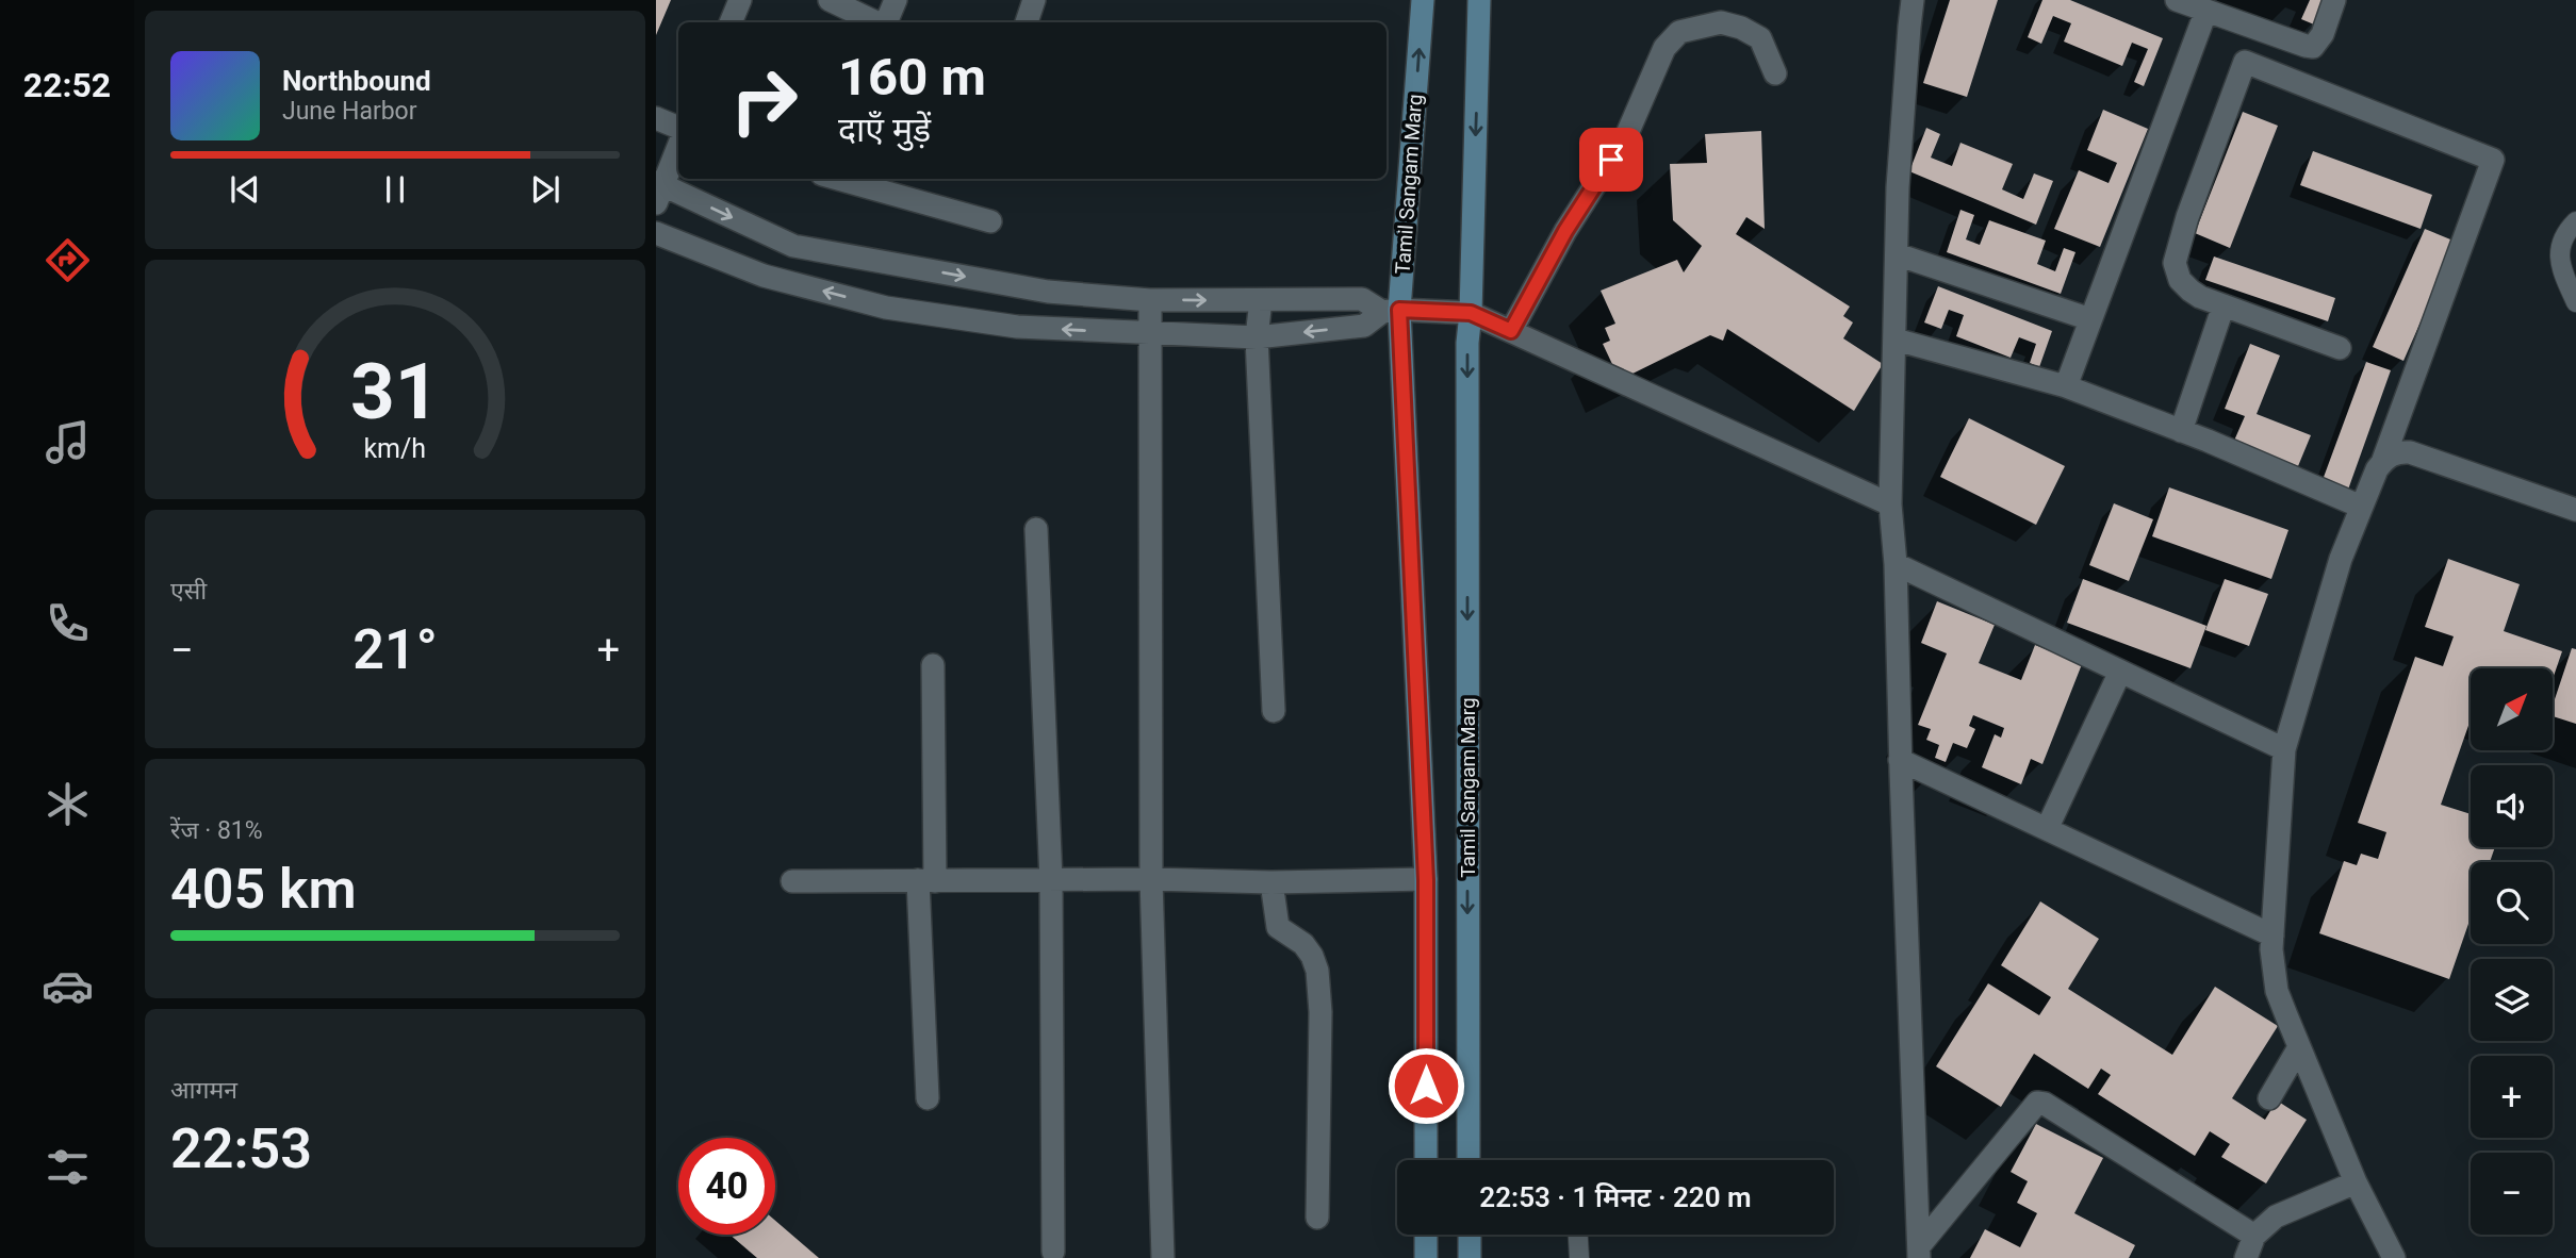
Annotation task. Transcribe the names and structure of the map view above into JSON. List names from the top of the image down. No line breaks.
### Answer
{"streets":{"street":["Tamil Sangam Marg"]},"north":"top right","page":{"tabs":"22:52","turn":["160 m","दाएँ मुड़ें"],"song":["Northbound","June Harbor"],"tile":["एसी",["रेंज · 81%","405 km"],["आगमन","22:53"]],"heat":["−","21°","+"],"map_buttons":["+","−"],"limit":"40","trip":"22:53 · 1 मिनट · 220 m","gauge":["31","km/h"]}}
